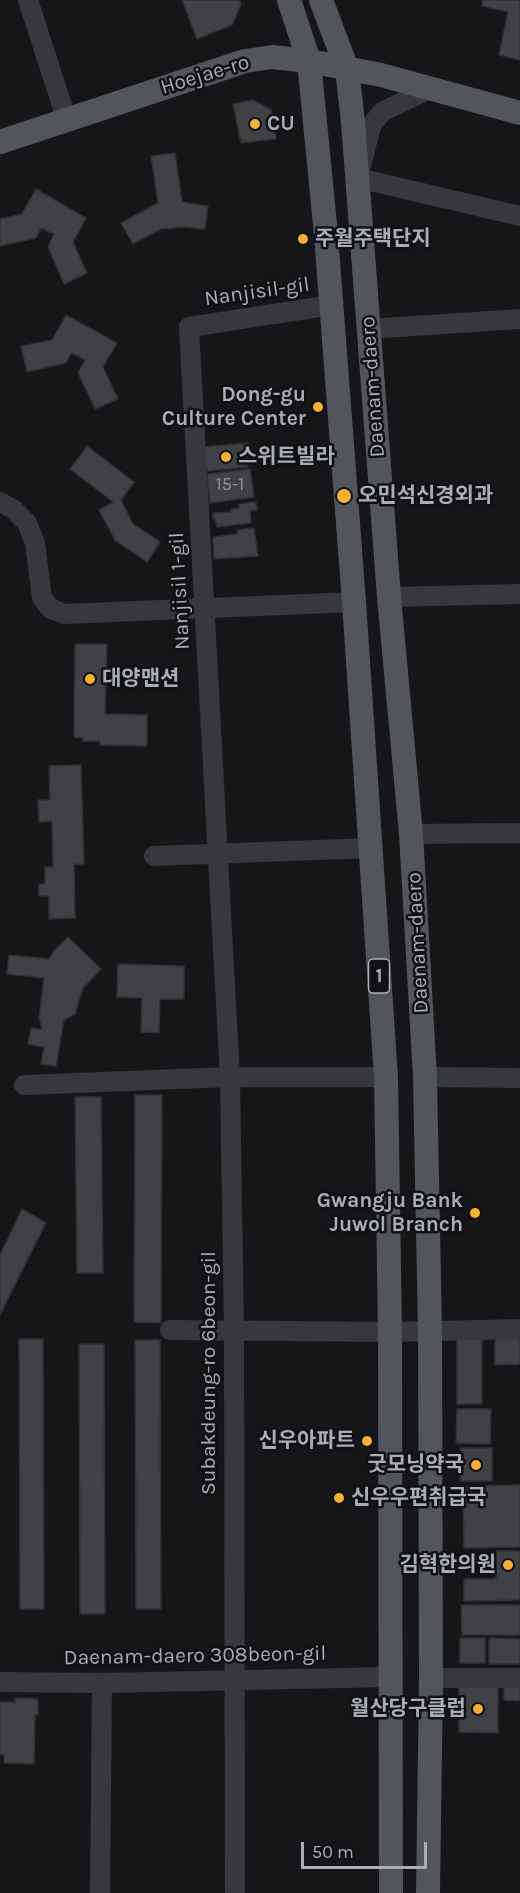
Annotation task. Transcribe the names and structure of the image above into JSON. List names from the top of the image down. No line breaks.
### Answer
{"streets":{"main road":["Hoejae-ro","Daenam-daero","1"],"street":["Nanjisil-gil","Nanjisil 1-gil","Subakdeung-ro 6beon-gil","Daenam-daero 308beon-gil"]},"crossings":[["Hoejae-ro","Daenam-daero"],["Nanjisil-gil","Daenam-daero"],["Nanjisil-gil","Nanjisil 1-gil"],["Daenam-daero","Daenam-daero 308beon-gil"],["Nanjisil 1-gil","Subakdeung-ro 6beon-gil"],["Subakdeung-ro 6beon-gil","Daenam-daero 308beon-gil"]],"places":["CU","주월주택단지","Dong-gu Culture Center","스위트빌라","오민석신경외과","대양맨션","Gwangju Bank Juwol Branch","신우아파트","굿모닝약국","신우우편취급국","김혁한의원","월산당구클럽"],"house_numbers":["15-1"],"scale_bar":"50 m"}
